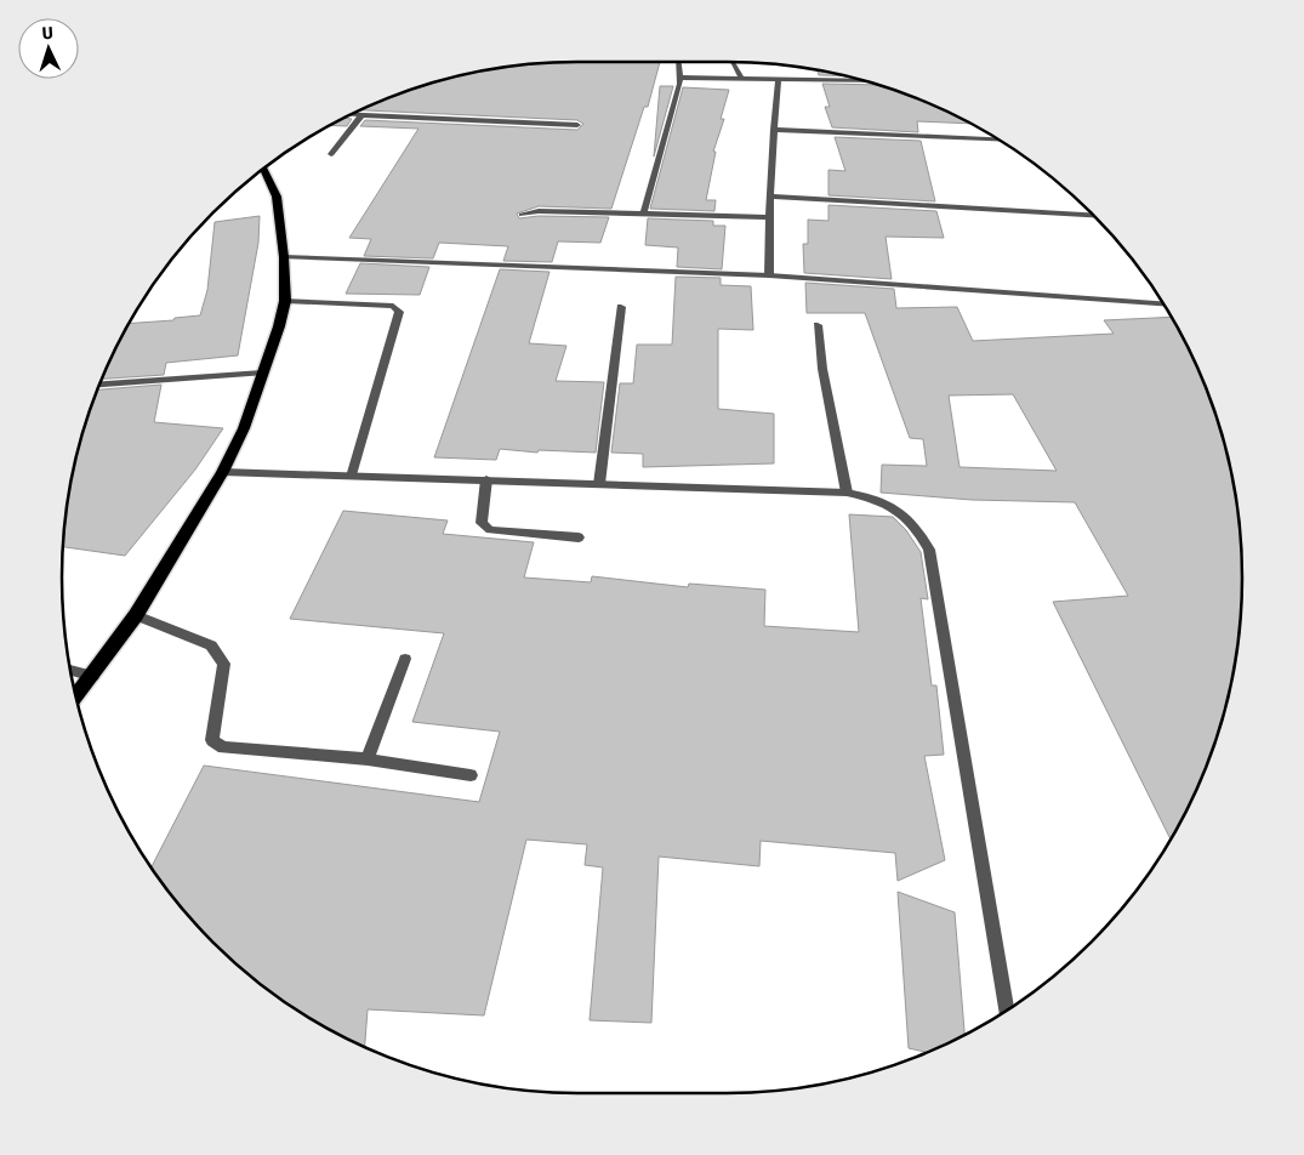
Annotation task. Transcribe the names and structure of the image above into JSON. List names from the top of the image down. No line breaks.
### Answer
{"north":"top"}
